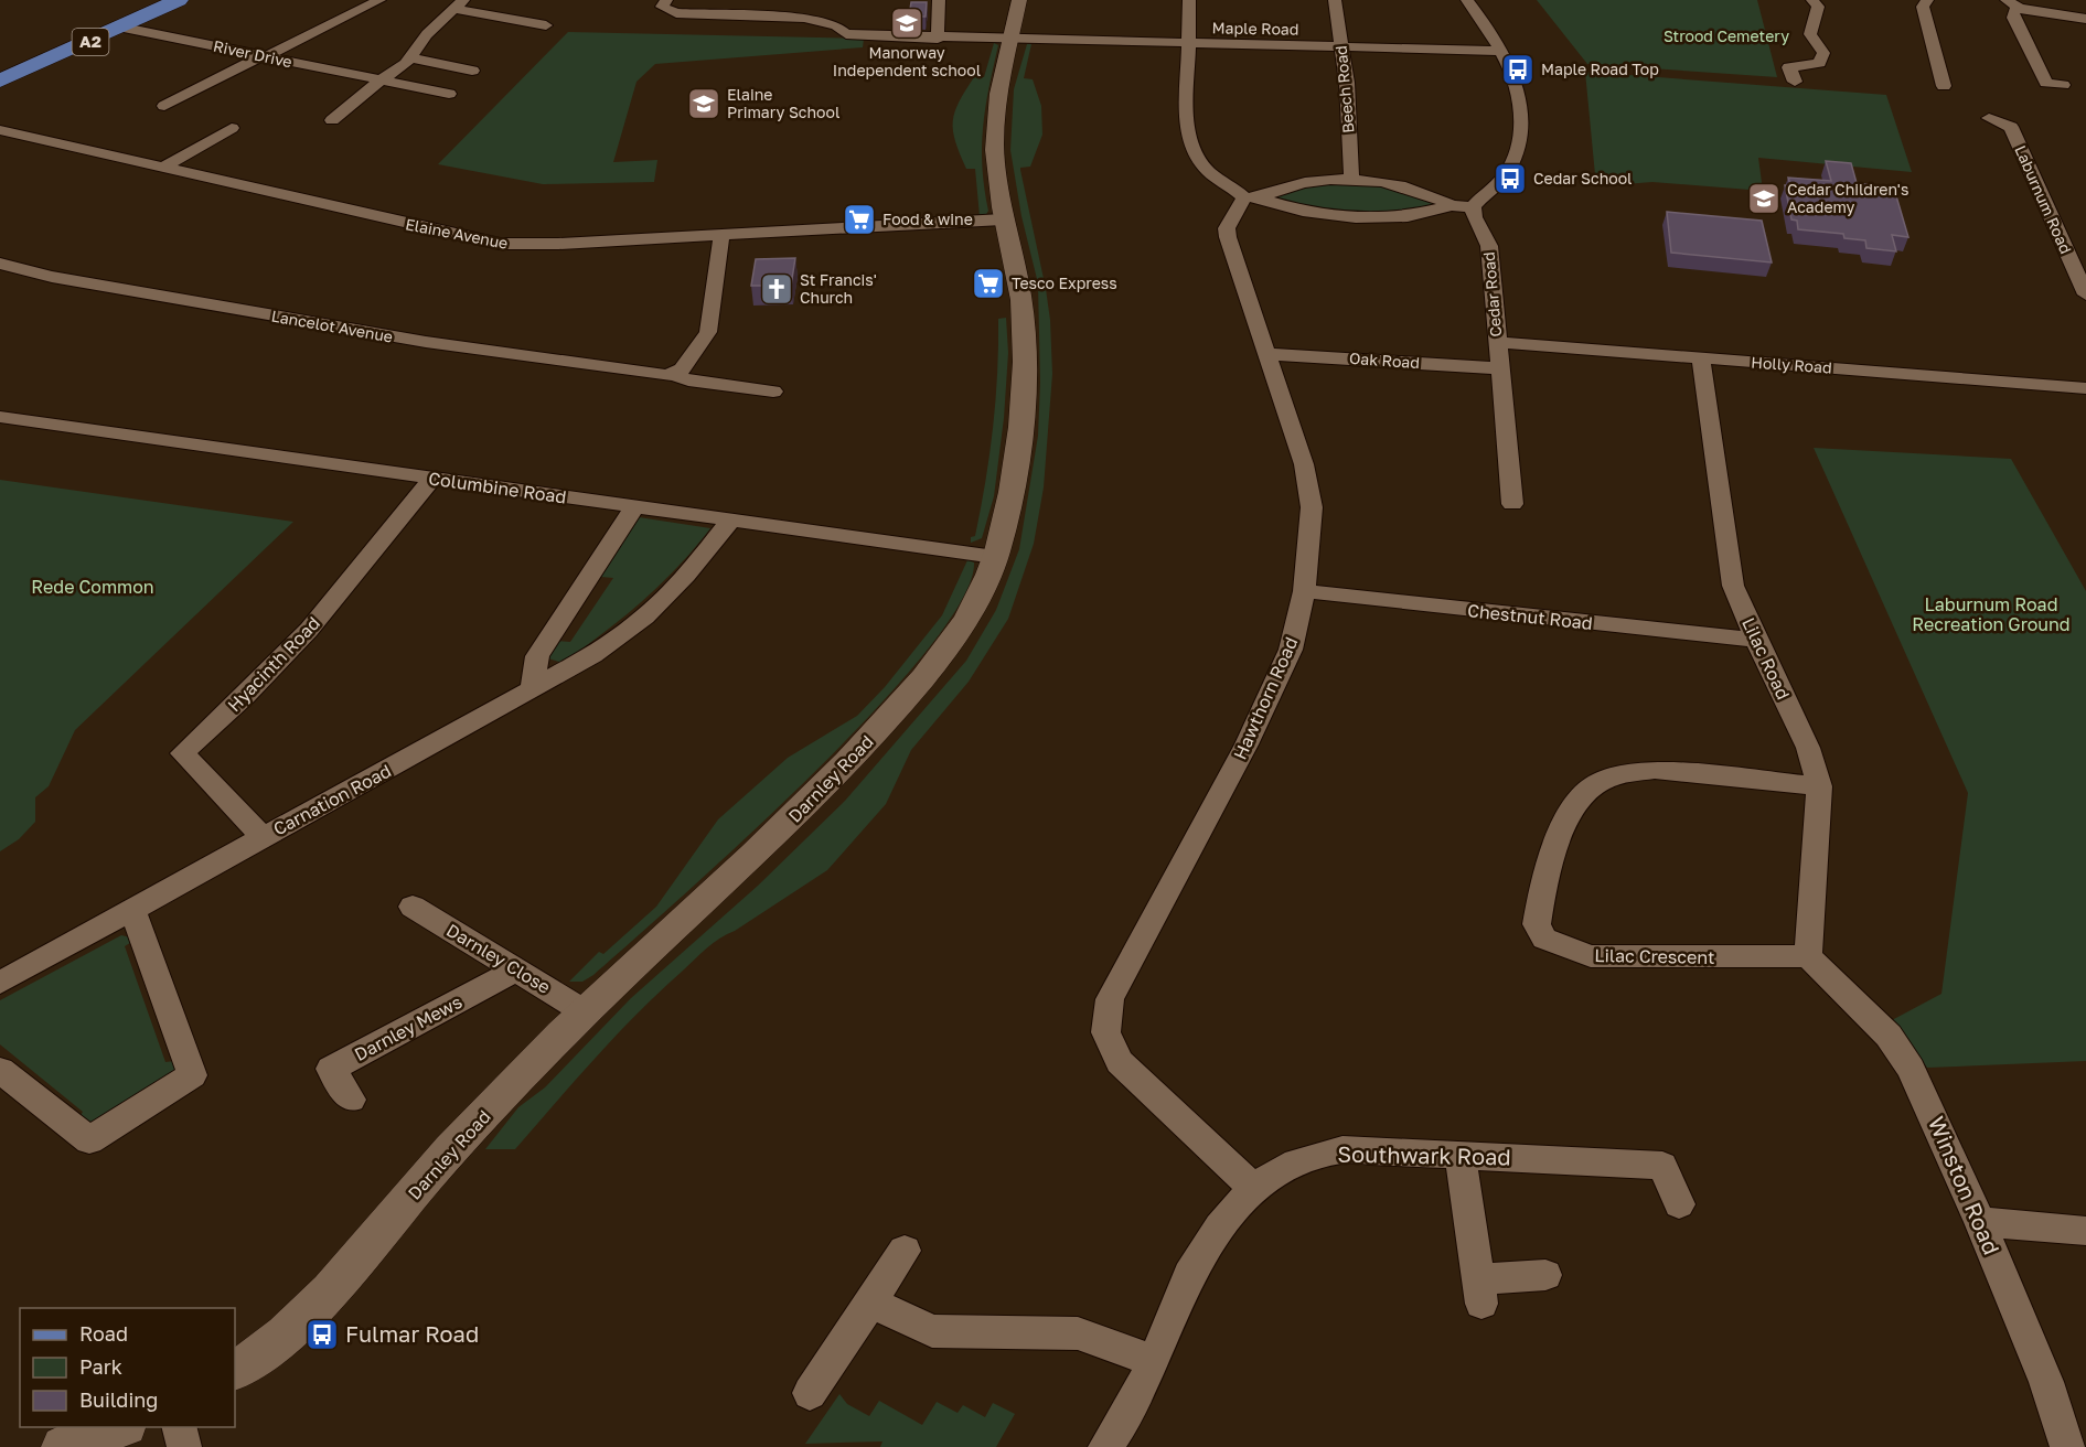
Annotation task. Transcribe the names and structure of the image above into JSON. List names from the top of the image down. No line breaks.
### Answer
{"streets":{"main road":["A2"],"street":["Maple Road","River Drive","Beech Road","Laburnum Road","Elaine Avenue","Cedar Road","Lancelot Avenue","Oak Road","Holly Road","Columbine Road","Chestnut Road","Lilac Road","Hyacinth Road","Hawthorn Road","Darnley Road","Carnation Road","Lilac Crescent","Darnley Close","Darnley Mews","Southwark Road","Winston Road"]},"crossings":[["Maple Road","Beech Road"],["Maple Road","Darnley Road"],["A2","River Drive"],["Elaine Avenue","Darnley Road"],["Cedar Road","Oak Road"],["Cedar Road","Holly Road"],["Oak Road","Hawthorn Road"],["Holly Road","Lilac Road"],["Columbine Road","Hyacinth Road"],["Columbine Road","Darnley Road"],["Columbine Road","Carnation Road"],["Chestnut Road","Lilac Road"],["Chestnut Road","Hawthorn Road"],["Lilac Road","Lilac Crescent"],["Lilac Road","Winston Road"],["Hyacinth Road","Carnation Road"],["Hawthorn Road","Southwark Road"],["Darnley Road","Darnley Close"],["Lilac Crescent","Winston Road"],["Darnley Close","Darnley Mews"]],"parks":["Strood Cemetery","Rede Common","Laburnum Road Recreation Ground"],"places":{"school or university":["Manorway Independent school","Elaine Primary School","Cedar Children's Academy"],"bus stop":["Maple Road Top","Cedar School","Fulmar Road"],"supermarket":["Food & wine","Tesco Express"],"church":["St Francis' Church"]},"legend":["Road","Park","Building"]}
